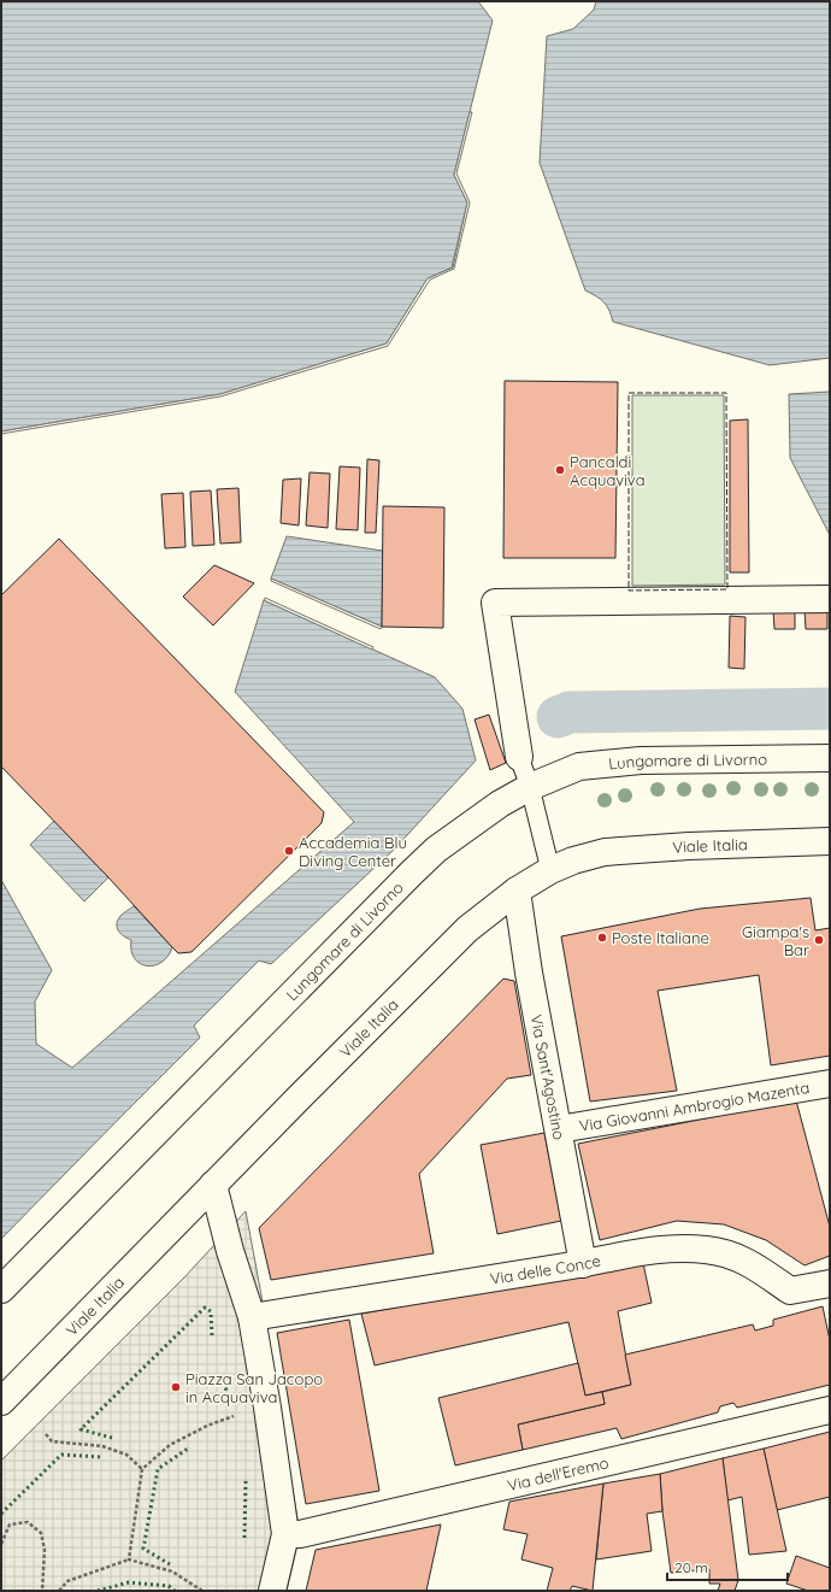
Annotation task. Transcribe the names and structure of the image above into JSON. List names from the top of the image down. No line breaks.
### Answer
{"streets":{"street":["Lungomare di Livorno","Viale Italia","Via Sant'Agostino","Via Giovanni Ambrogio Mazenta","Via delle Conce","Via dell'Eremo"]},"crossings":[["Viale Italia","Via Sant'Agostino"],["Via Sant'Agostino","Via Giovanni Ambrogio Mazenta"],["Via Sant'Agostino","Via delle Conce"]],"places":["Pancaldi Acquaviva","Accademia Blu Diving Center","Poste Italiane","Giampa's Bar","Piazza San Jacopo in Acquaviva"],"scale_bar":"20 m"}
